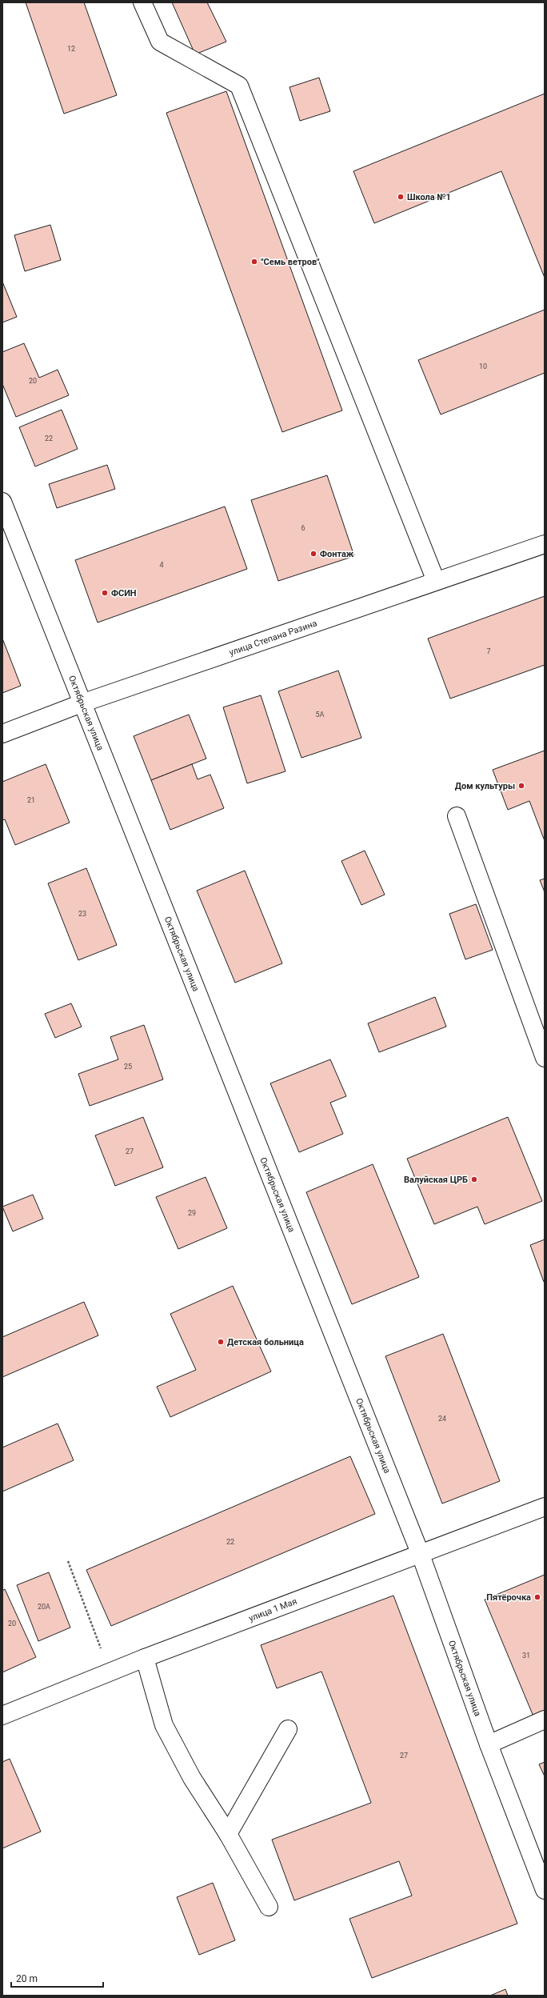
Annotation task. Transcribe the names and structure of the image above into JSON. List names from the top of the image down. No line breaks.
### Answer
{"streets":{"street":["улица Степана Разина","Октябрьская улица","улица 1 Мая"]},"crossings":[["улица Степана Разина","Октябрьская улица"],["Октябрьская улица","улица 1 Мая"]],"places":["Школа №1","\"Семь ветров\"","Фонтаж","ФСИН","Дом культуры","Валуйская ЦРБ","Детская больница","Пятёрочка"],"house_numbers":["12","10","20","22","6","4","7","5А","21","23","25","27","29","24","22","20А","20","31","27"],"scale_bar":"20 m"}
